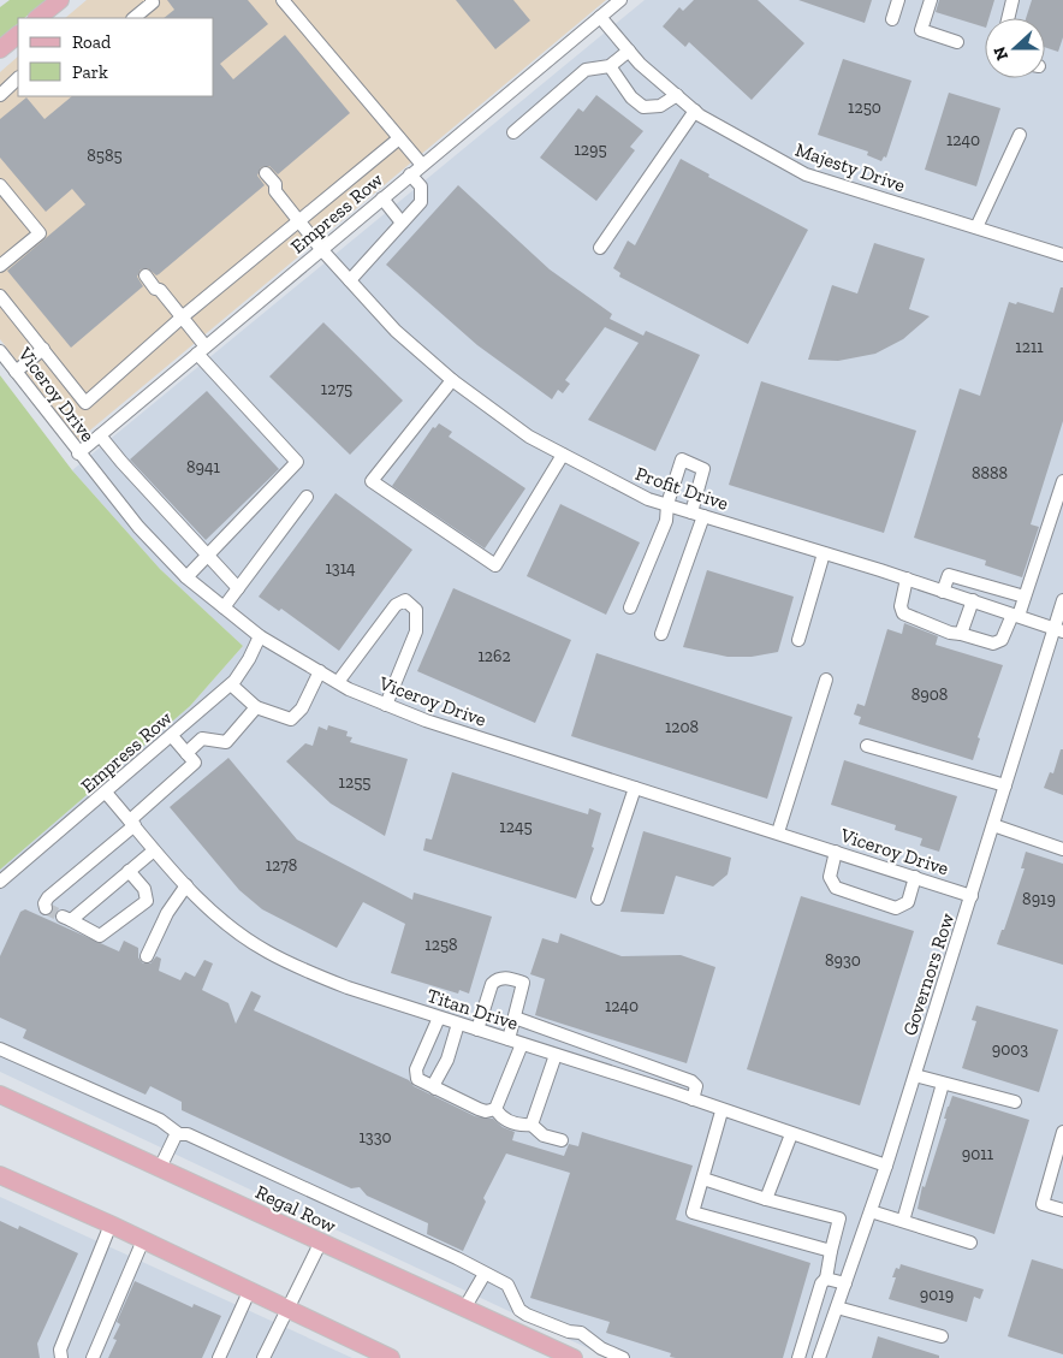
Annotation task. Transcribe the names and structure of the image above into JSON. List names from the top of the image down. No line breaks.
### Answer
{"streets":{"main road":["Regal Row"],"street":["Majesty Drive","Empress Row","Viceroy Drive","Profit Drive","Governors Row","Titan Drive"]},"crossings":[["Majesty Drive","Empress Row"],["Empress Row","Viceroy Drive"],["Empress Row","Profit Drive"],["Empress Row","Titan Drive"],["Viceroy Drive","Governors Row"],["Profit Drive","Governors Row"],["Governors Row","Titan Drive"]],"house_numbers":["1250","1240","1295","8585","1211","1275","8941","8888","1314","1262","8908","1208","1255","1245","1278","8919","1258","8930","1240","9003","1330","9011","9019"],"legend":["Road","Park"],"north":"left"}
